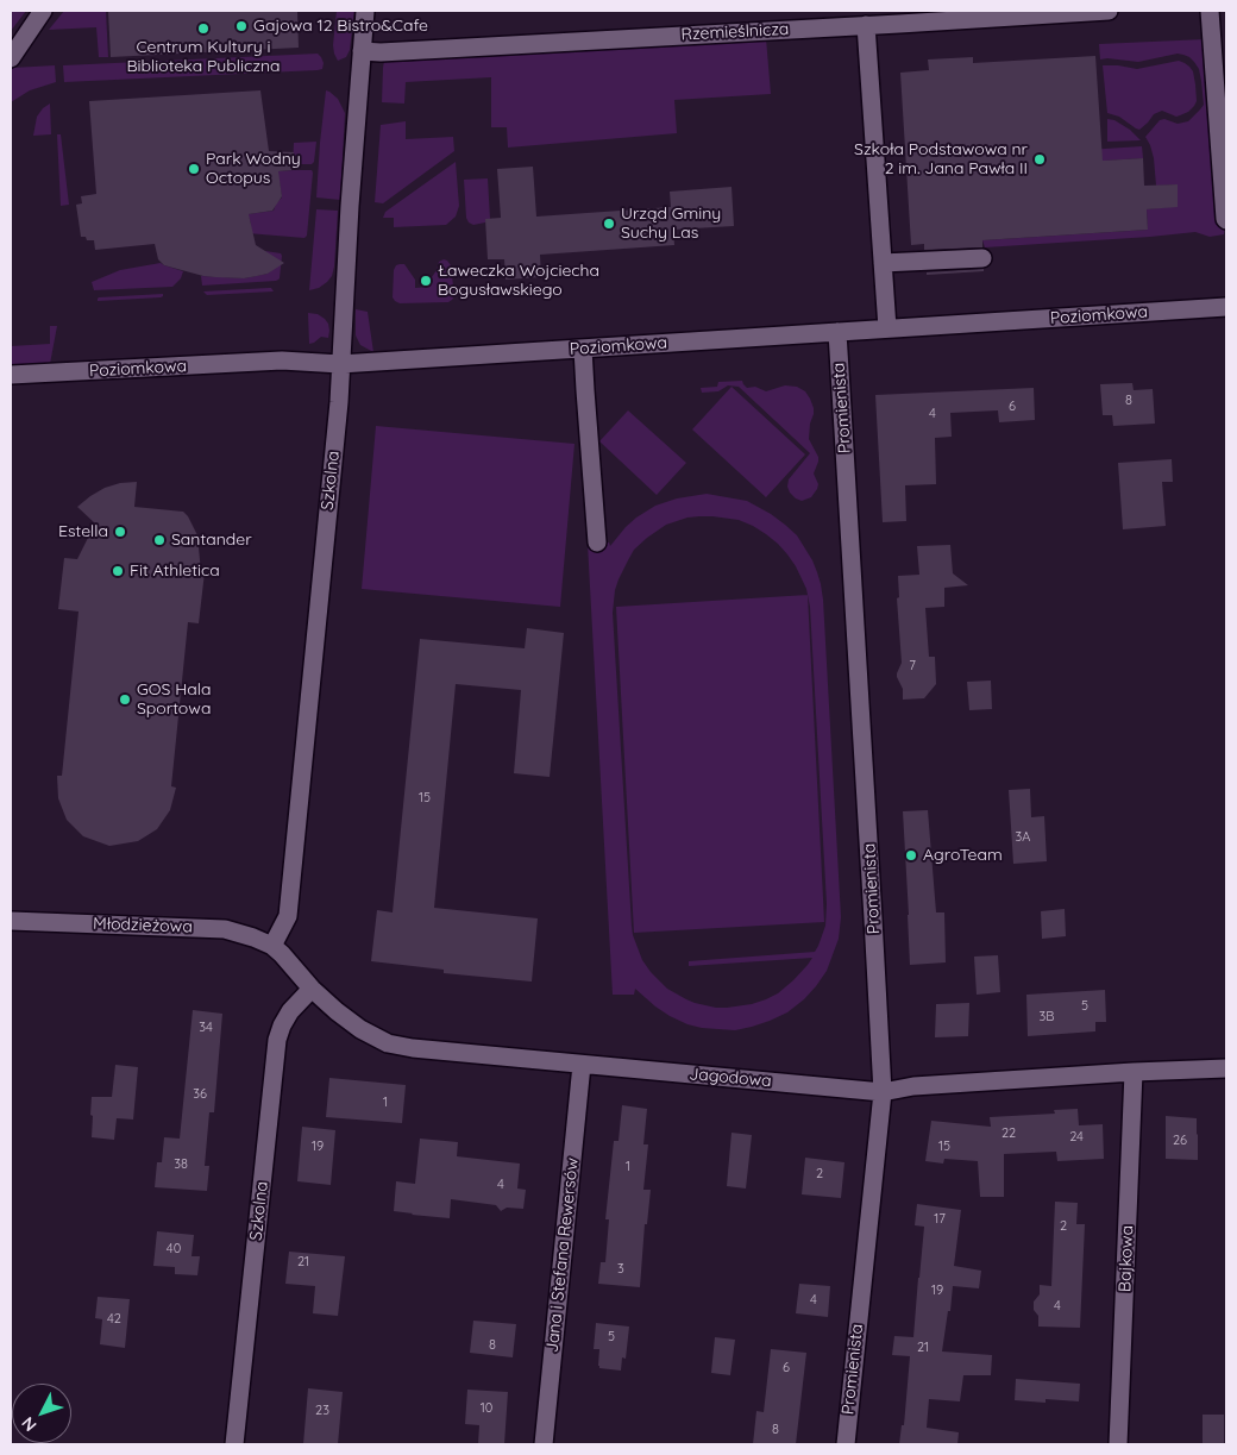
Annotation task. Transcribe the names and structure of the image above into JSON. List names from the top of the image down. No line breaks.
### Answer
{"streets":{"street":["Rzemieślnicza","Poziomkowa","Promienista","Szkolna","Młodzieżowa","Jagodowa","Jana i Stefana Rewersów","Bajkowa"]},"crossings":[["Rzemieślnicza","Szkolna"],["Poziomkowa","Promienista"],["Poziomkowa","Szkolna"],["Promienista","Jagodowa"],["Szkolna","Młodzieżowa"],["Szkolna","Jagodowa"],["Młodzieżowa","Jagodowa"],["Jagodowa","Jana i Stefana Rewersów"],["Jagodowa","Bajkowa"]],"places":["Gajowa 12 Bistro&Cafe","Centrum Kultury i Biblioteka Publiczna","Szkoła Podstawowa nr 2 im. Jana Pawła II","Park Wodny Octopus","Urząd Gminy Suchy Las","Ławeczka Wojciecha Bogusławskiego","Estella","Santander","Fit Athletica","GOS Hala Sportowa","AgroTeam"],"house_numbers":["8","6","4","7","15","3A","5","3B","34","36","1","22","24","26","19","15","38","1","2","4","17","2","40","21","3","19","4","4","42","5","8","21","6","10","23","8"],"north":"bottom left"}
